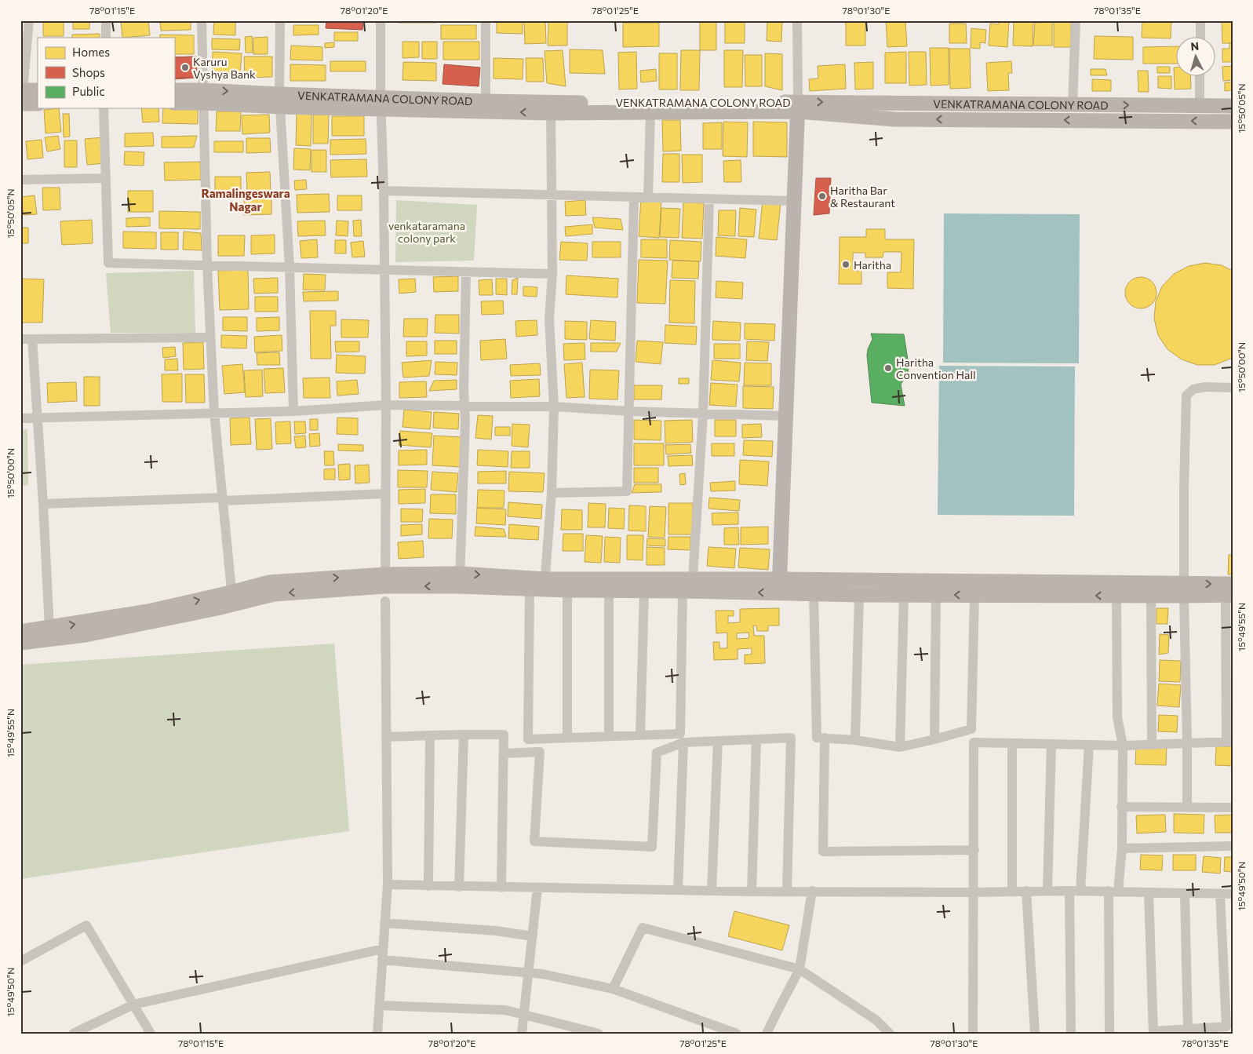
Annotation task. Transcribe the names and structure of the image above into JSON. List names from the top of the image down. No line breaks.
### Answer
{"streets":{"street":["VENKATRAMANA COLONY ROAD"]},"districts":["Ramalingeswara Nagar"],"parks":["venkataramana colony park"],"places":["Karuru Vyshya Bank","Haritha Bar & Restaurant","Haritha","Haritha Convention Hall"],"legend":["Homes","Shops","Public"],"north":"top","coordinates":["78°01'15\"E","78°01'20\"E","78°01'25\"E","78°01'30\"E","78°01'35\"E","15°50'05\"N","15°50'00\"N","15°49'55\"N","15°49'50\"N"]}
